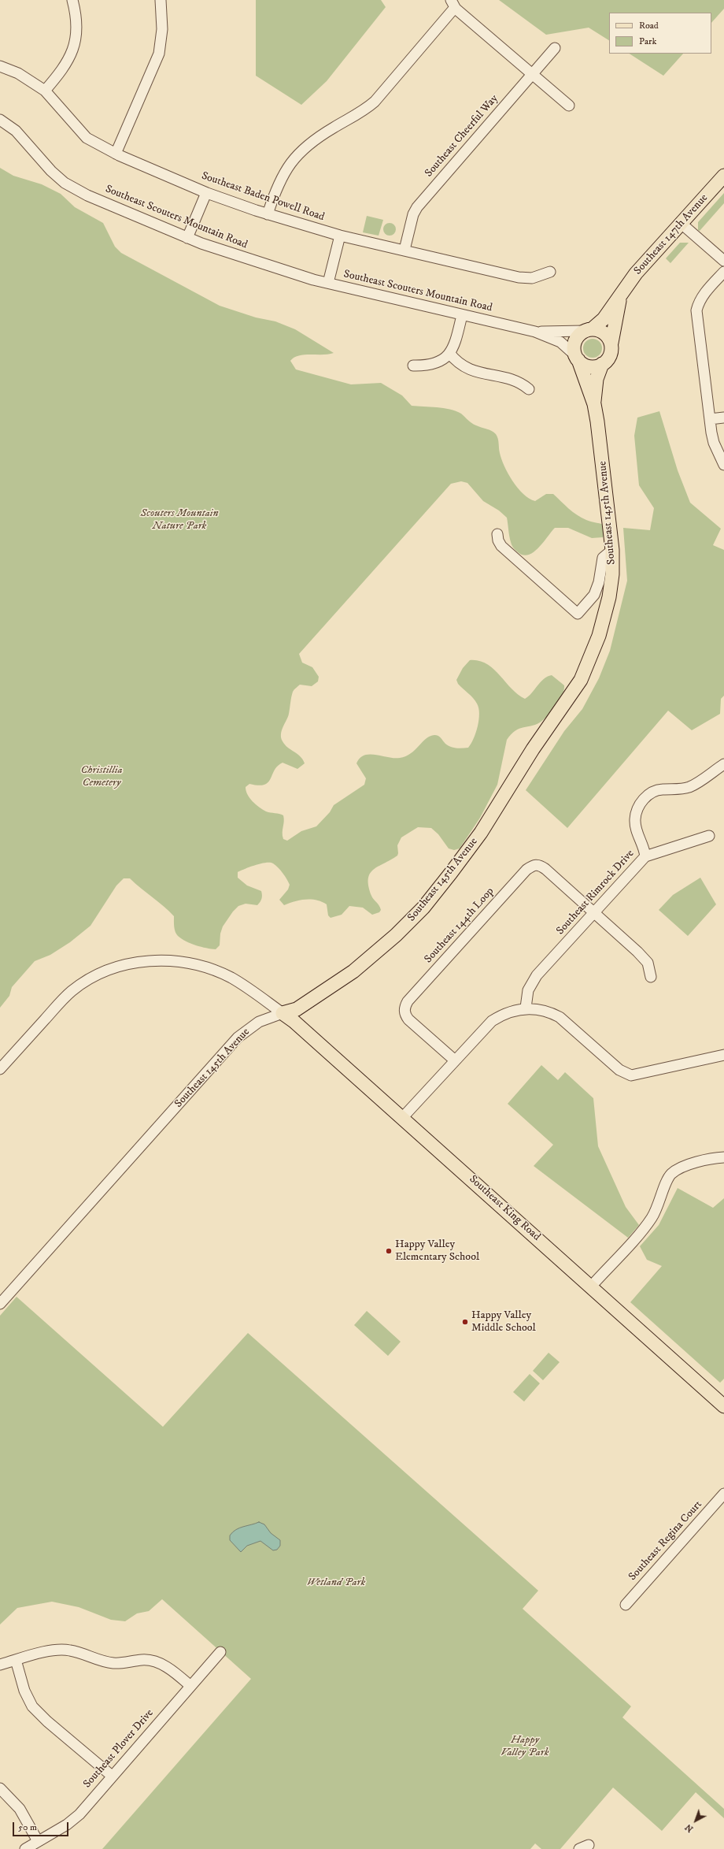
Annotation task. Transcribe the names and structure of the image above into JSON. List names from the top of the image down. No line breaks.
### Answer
{"streets":{"main road":["Southeast 147th Avenue","Southeast 145th Avenue","Southeast King Road"],"street":["Southeast Cheerful Way","Southeast Baden Powell Road","Southeast Scouters Mountain Road","Southeast Rimrock Drive","Southeast 144th Loop","Southeast Regina Court","Southeast Plover Drive"]},"crossings":[["Southeast Cheerful Way","Southeast Baden Powell Road"],["Southeast Scouters Mountain Road","Southeast 147th Avenue"],["Southeast Scouters Mountain Road","Southeast 145th Avenue"],["Southeast 147th Avenue","Southeast 145th Avenue"],["Southeast 145th Avenue","Southeast King Road"],["Southeast Rimrock Drive","Southeast 144th Loop"]],"parks":["Scouters Mountain Nature Park","Christillia Cemetery","Wetland Park","Happy Valley Park"],"places":["Happy Valley Elementary School","Happy Valley Middle School"],"legend":["Road","Park"],"scale_bar":"50 m","north":"bottom left"}
